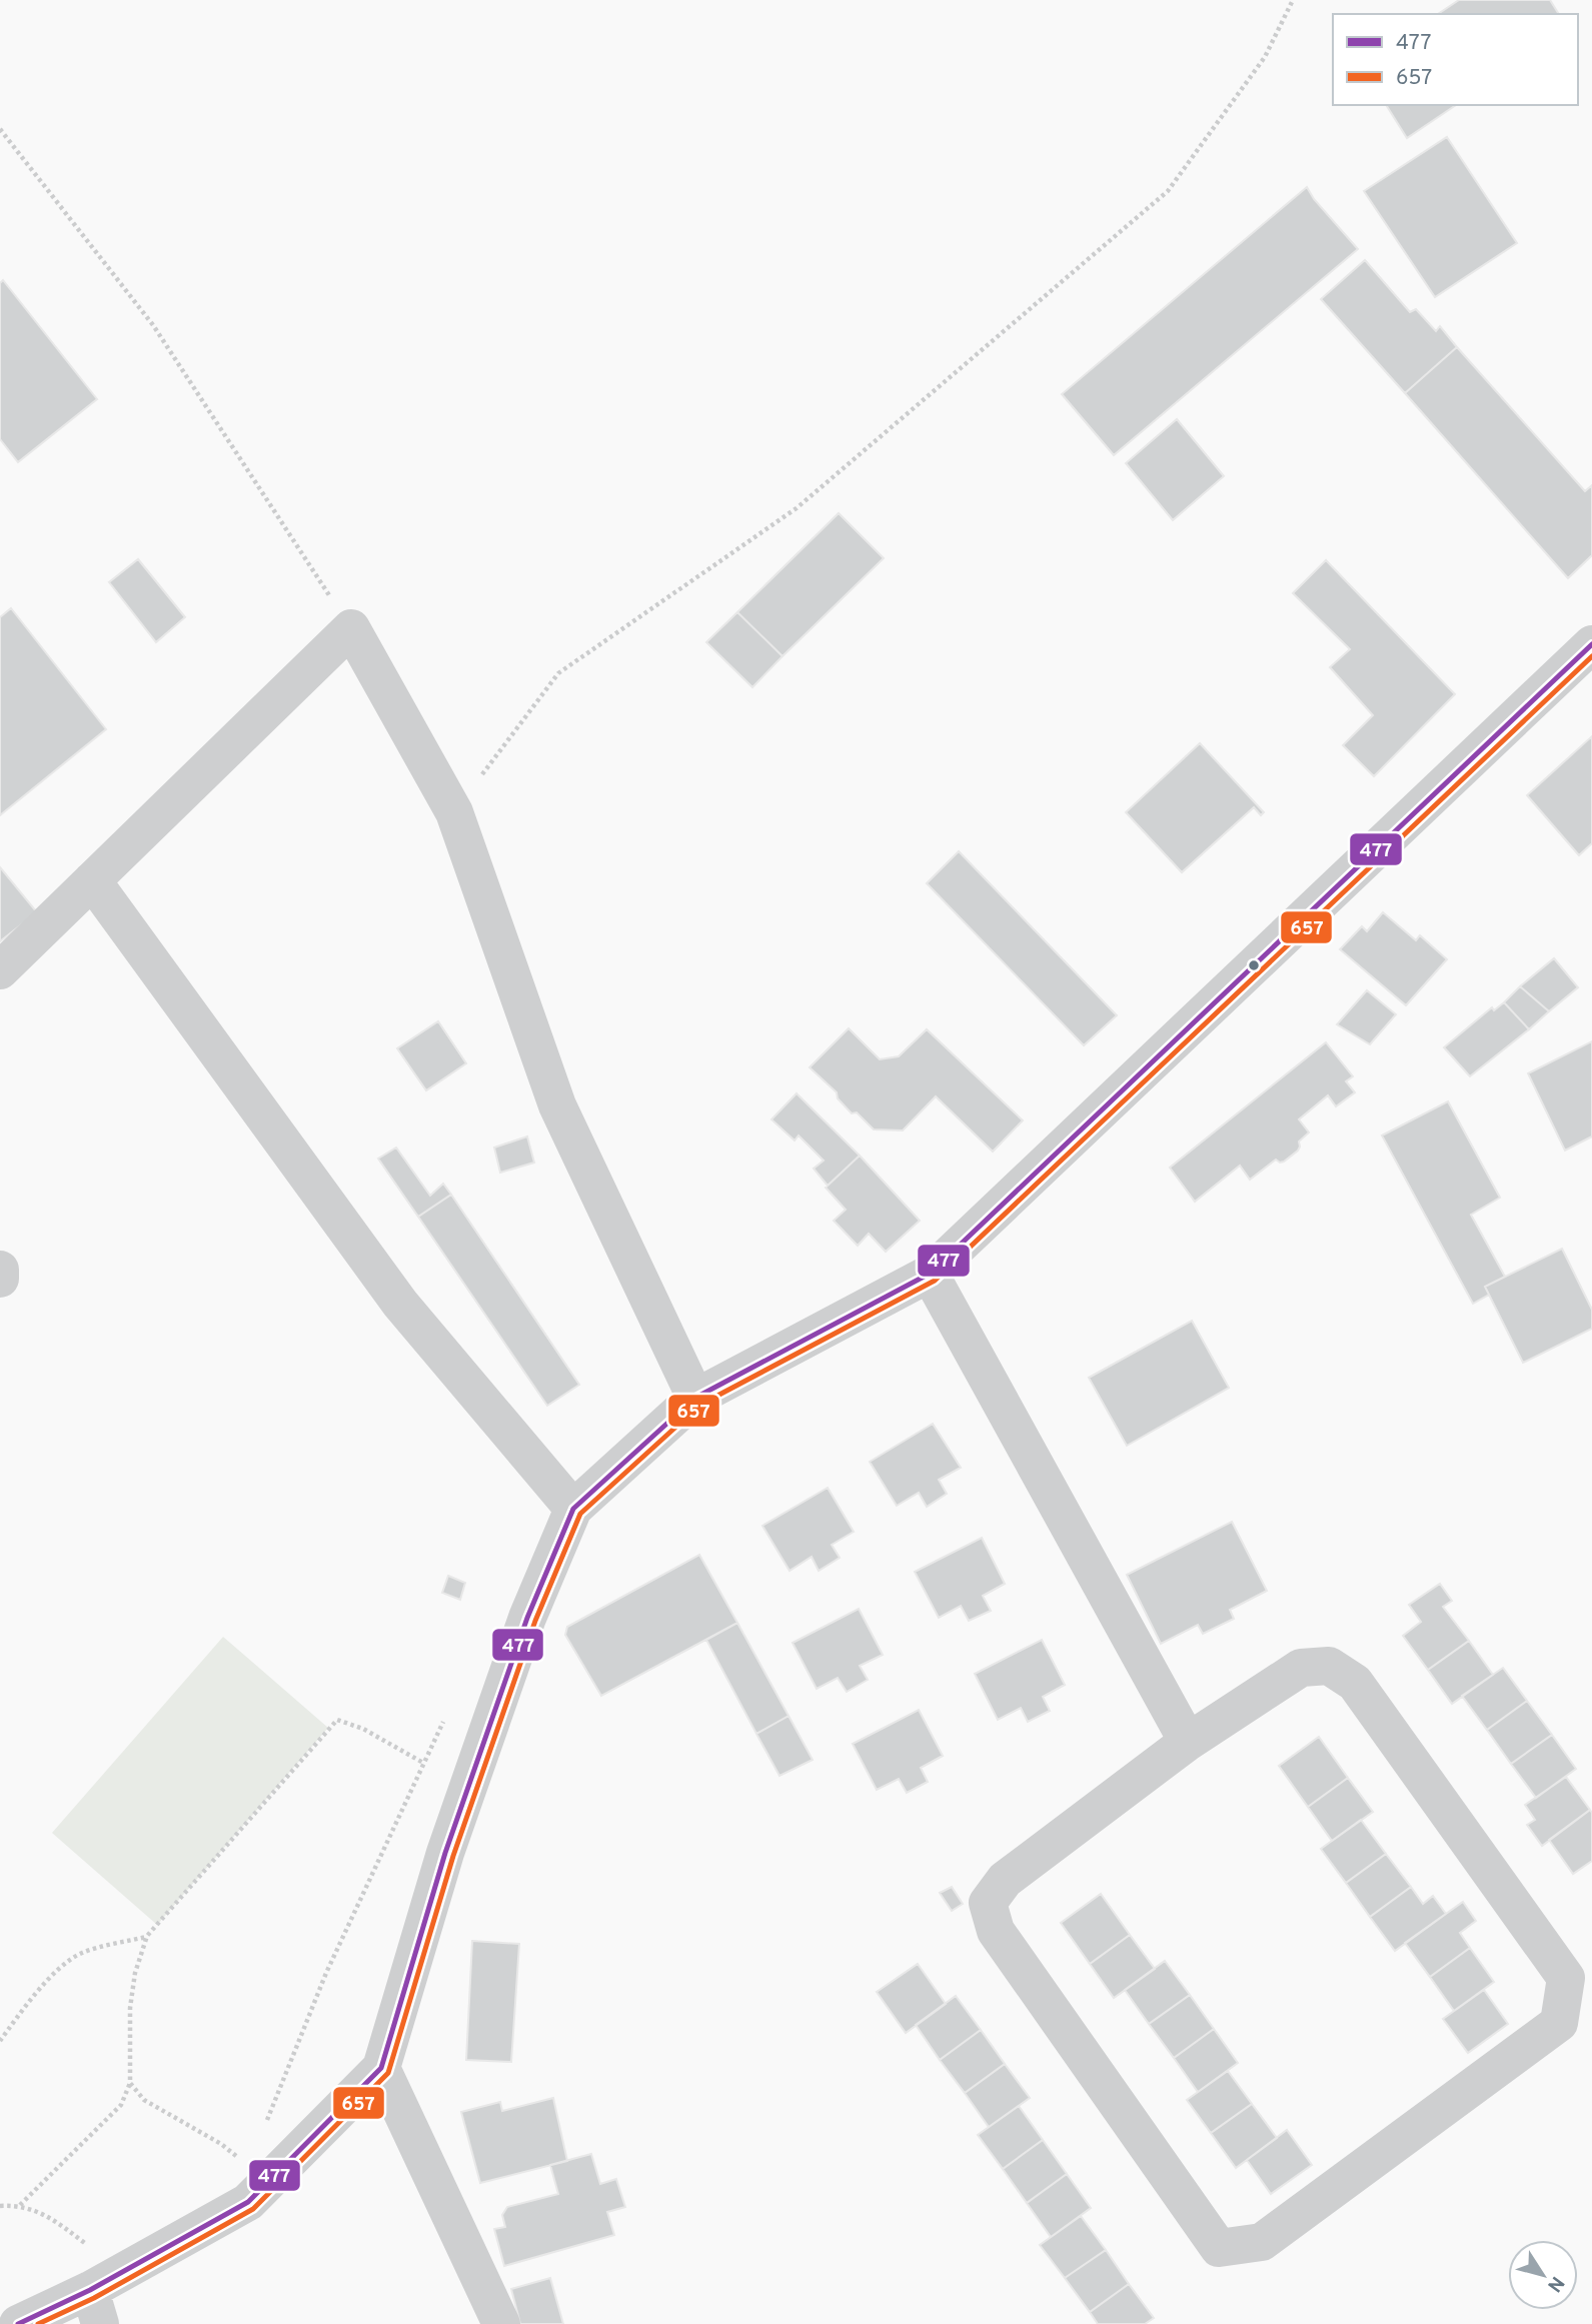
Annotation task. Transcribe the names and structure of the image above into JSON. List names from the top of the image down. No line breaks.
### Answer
{"lines":["transit line 477","transit line 657"],"legend":["477","657"],"north":"bottom right"}
